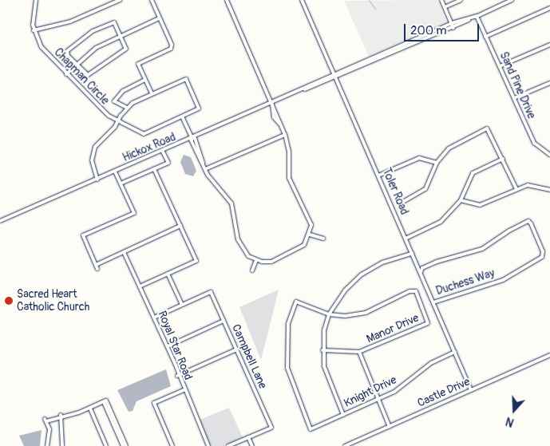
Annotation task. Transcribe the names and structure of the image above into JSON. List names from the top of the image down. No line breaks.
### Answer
{"streets":{"street":["Chapman Circle","Sand Pine Drive","Hickox Road","Toler Road","Duchess Way","Manor Drive","Royal Star Road","Campbell Lane","Knight Drive","Castle Drive"]},"crossings":[["Sand Pine Drive","Hickox Road"],["Hickox Road","Toler Road"],["Toler Road","Duchess Way"],["Toler Road","Knight Drive"],["Toler Road","Castle Drive"],["Manor Drive","Knight Drive"]],"places":["Sacred Heart Catholic Church"],"scale_bar":"200 m","north":"bottom"}
